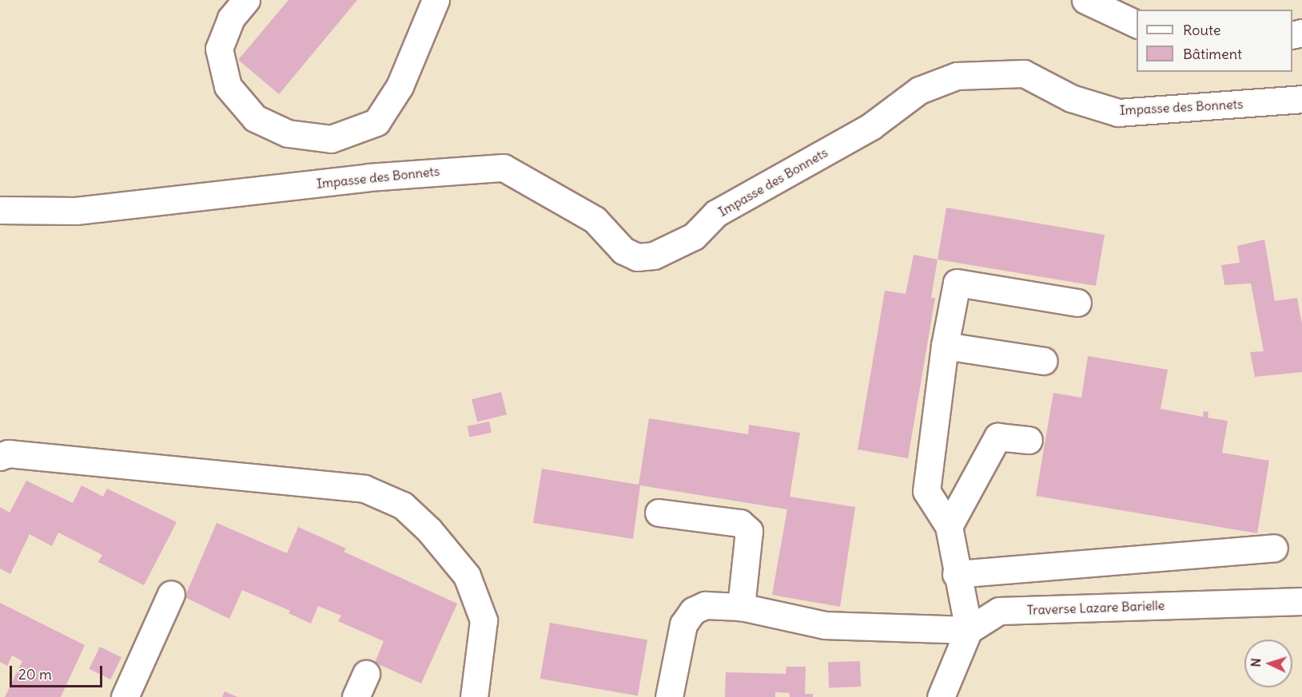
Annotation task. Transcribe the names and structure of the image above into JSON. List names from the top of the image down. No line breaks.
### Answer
{"streets":{"street":["Impasse des Bonnets","Traverse Lazare Barielle"]},"legend":["Route","Bâtiment"],"scale_bar":"20 m","north":"left"}
